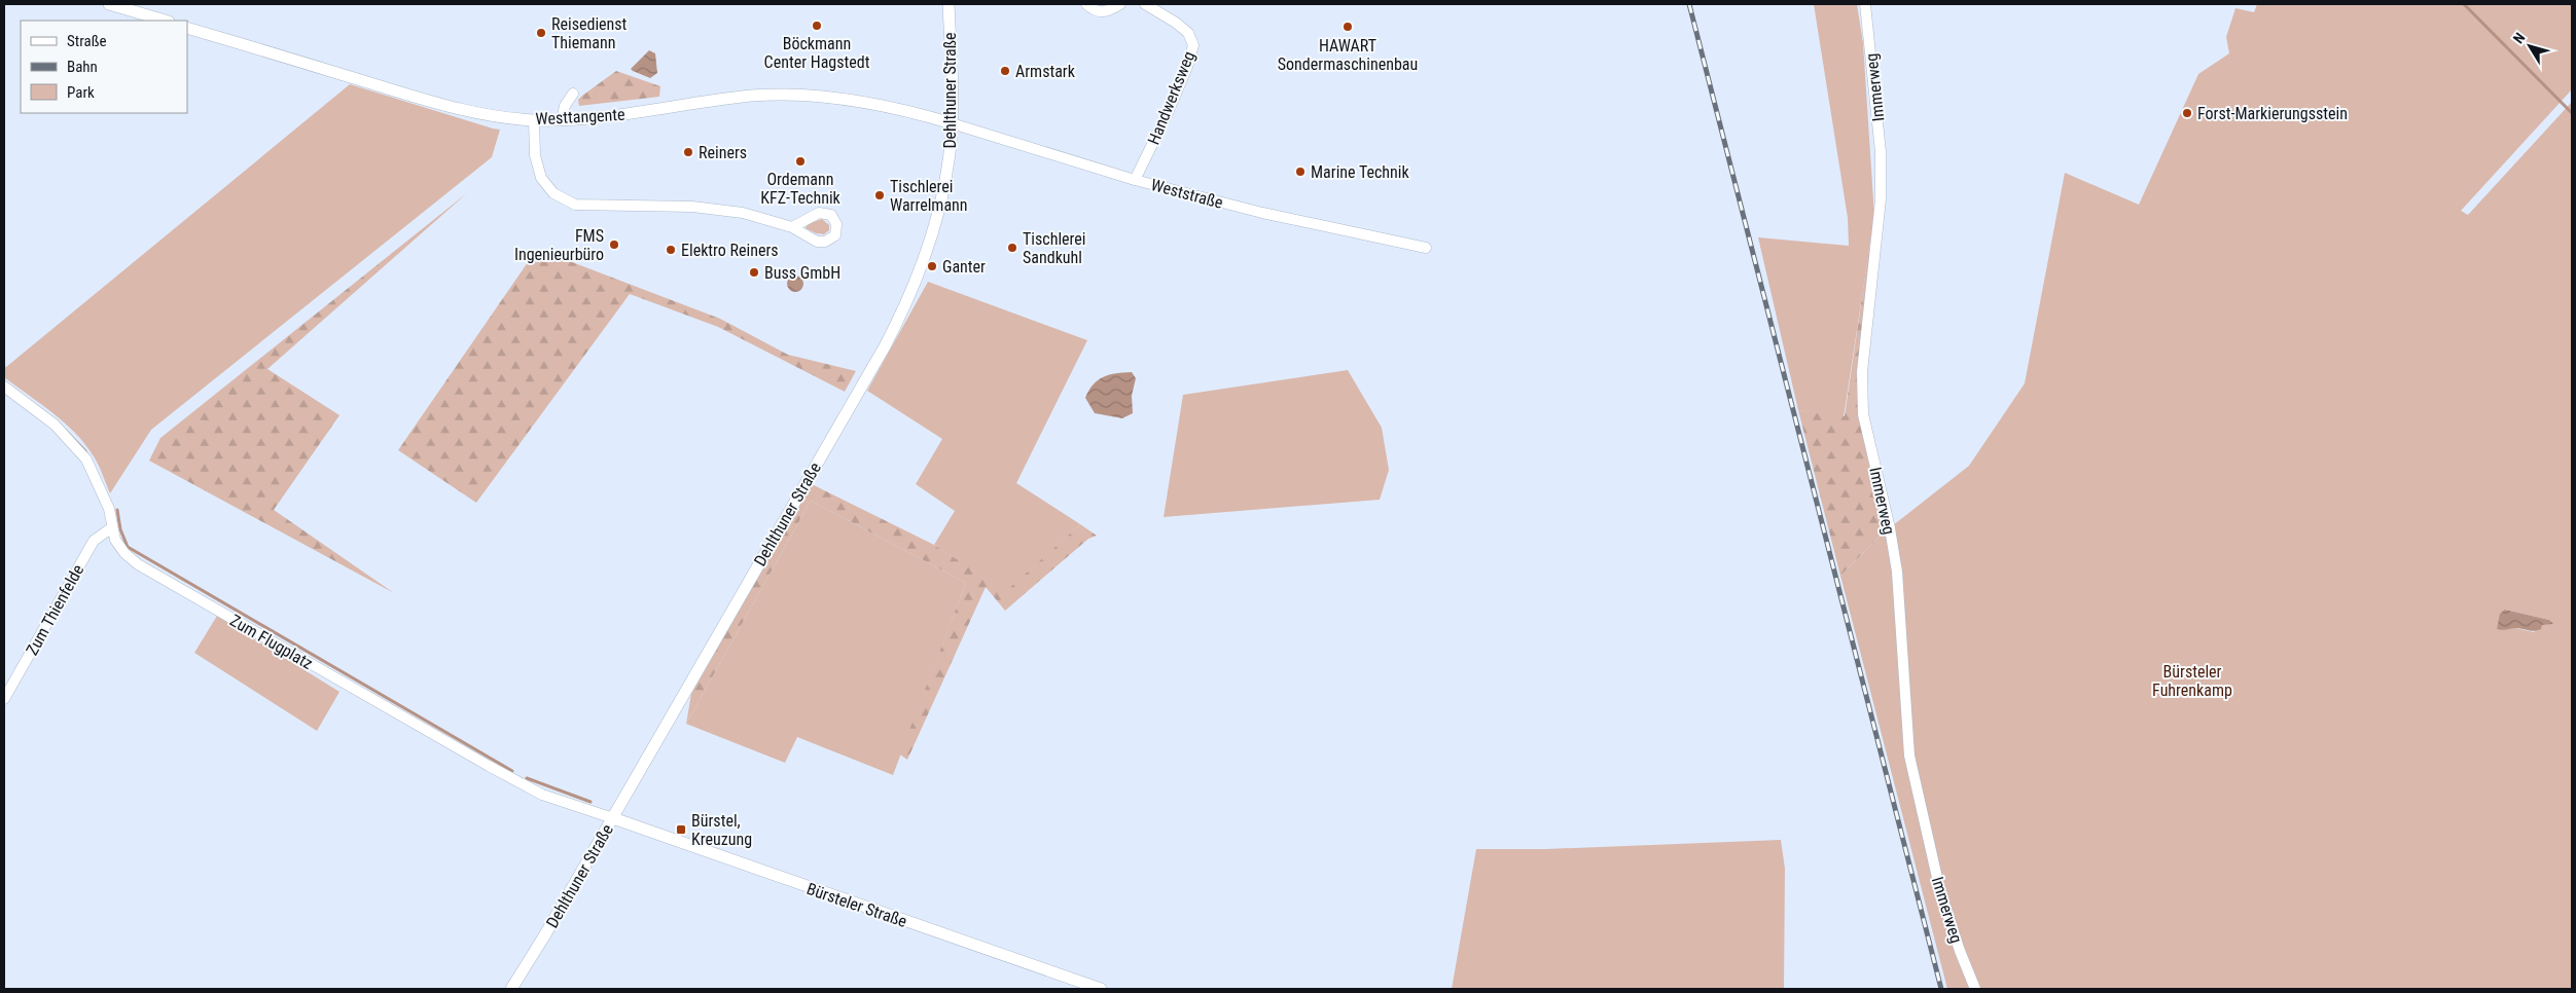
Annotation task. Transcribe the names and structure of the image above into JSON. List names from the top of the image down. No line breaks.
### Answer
{"streets":{"street":["Immerweg","Dehlthuner Straße","Handwerksweg","Westtangente","Weststraße","Zum Thienfelde","Zum Flugplatz","Bürsteler Straße"]},"crossings":[["Dehlthuner Straße","Westtangente"],["Dehlthuner Straße","Weststraße"],["Dehlthuner Straße","Zum Flugplatz"],["Dehlthuner Straße","Bürsteler Straße"],["Handwerksweg","Weststraße"],["Westtangente","Weststraße"],["Zum Thienfelde","Zum Flugplatz"],["Zum Flugplatz","Bürsteler Straße"]],"parks":["Bürsteler Fuhrenkamp"],"places":{"other":["Böckmann Center Hagstedt","HAWART Sondermaschinenbau","Reisedienst Thiemann","Armstark","Forst-Markierungsstein","Reiners","Ordemann KFZ-Technik","Marine Technik","Tischlerei Warrelmann","FMS Ingenieurbüro","Tischlerei Sandkuhl","Elektro Reiners","Ganter","Buss GmbH"],"transit":["Bürstel, Kreuzung"]},"legend":["Straße","Bahn","Park"],"north":"top left"}
